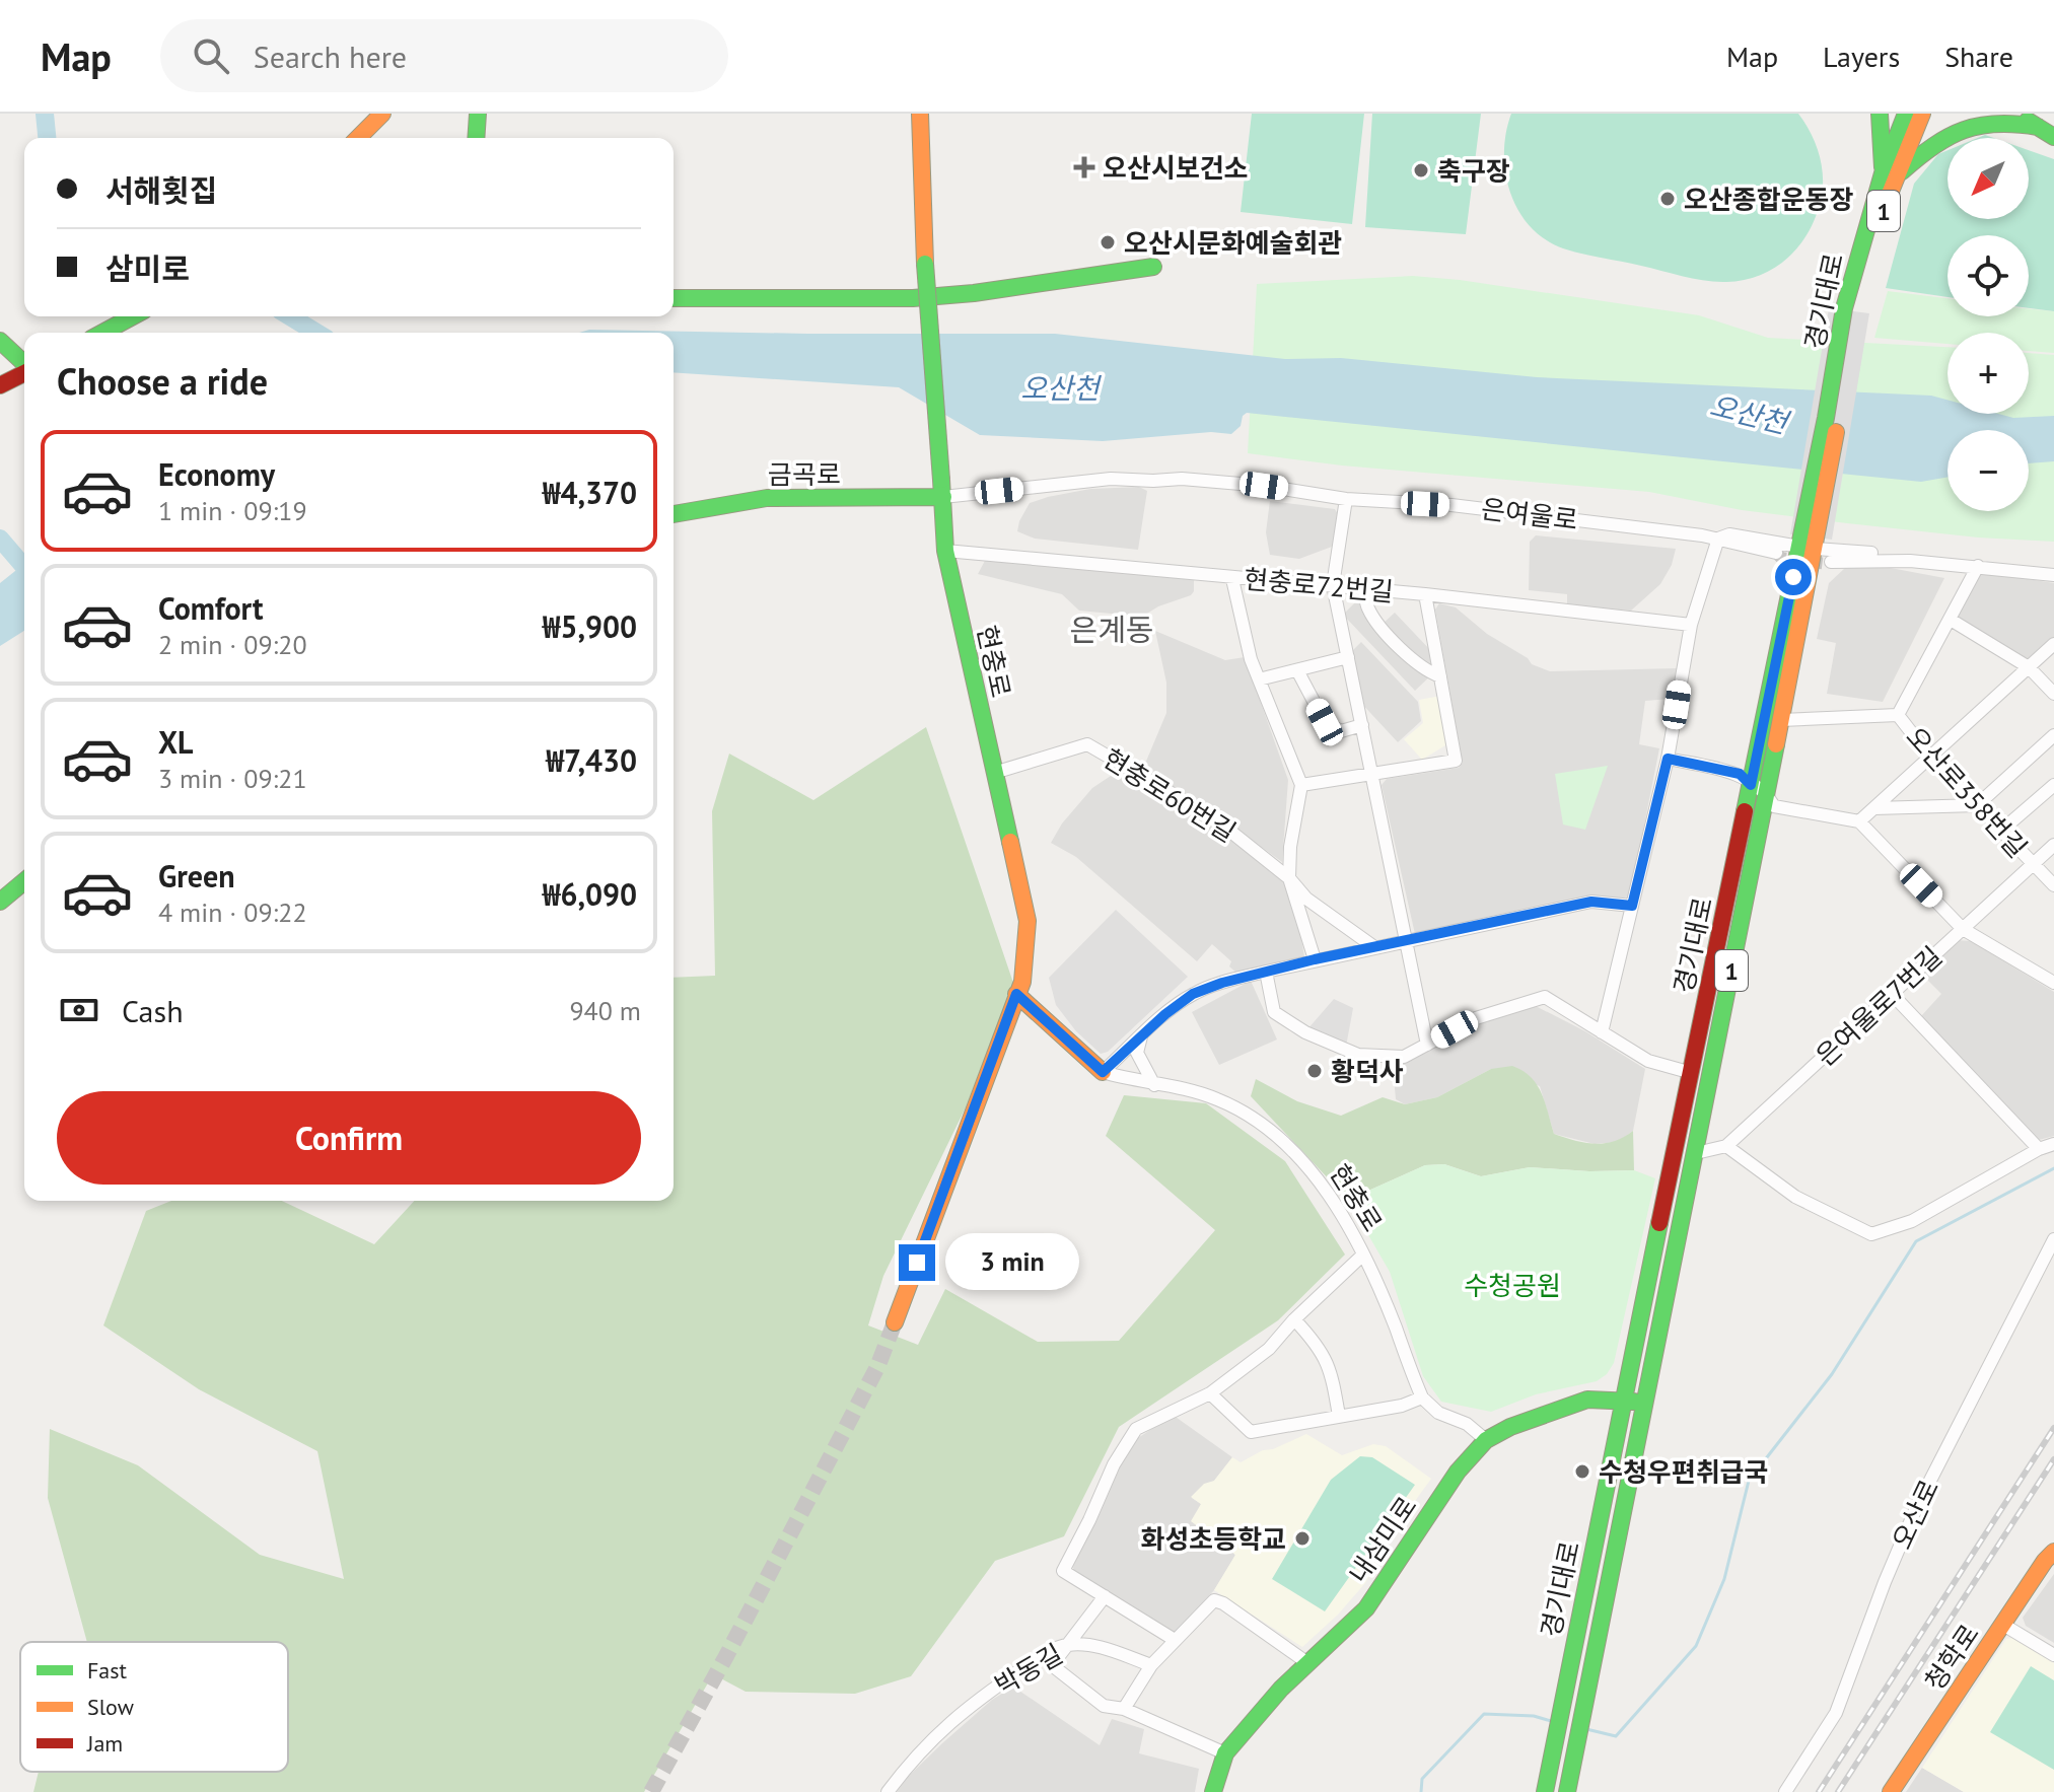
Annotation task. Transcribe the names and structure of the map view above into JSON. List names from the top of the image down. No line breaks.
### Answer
{"streets":{"main road":["1","경기대로","금곡로","현충로","내삼미로","청학로"],"street":["은여울로","현충로72번길","오산로358번길","현충로60번길","은여울로7번길","오산로","박동길"]},"crossings":[["경기대로","은여울로7번길"],["경기대로","내삼미로"],["금곡로","은여울로"],["금곡로","현충로"],["은여울로","현충로"],["현충로72번길","현충로"],["현충로","현충로60번길"],["오산로358번길","은여울로7번길"]],"districts":["은계동"],"water":["오산천"],"parks":["수청공원"],"places":{"health":["오산시보건소"],"other":["축구장","오산종합운동장","오산시문화예술회관","황덕사","수청우편취급국","화성초등학교"]},"legend":["Fast","Slow","Jam"],"north":"bottom left","page":{"header":"Map","search":"Search here","nav":["Map","Layers","Share"],"map_buttons":["+","−"],"banner":["서해횟집","삼미로"],"heading":"Choose a ride","list":[{"name":"Economy","note":"1 min · 09:19","value":"₩4,370"},{"name":"Comfort","note":"2 min · 09:20","value":"₩5,900"},{"name":"XL","note":"3 min · 09:21","value":"₩7,430"},{"name":"Green","note":"4 min · 09:22","value":"₩6,090"}],"pay":["Cash","940 m"],"buttons":"Confirm","bubble":"3 min"}}
